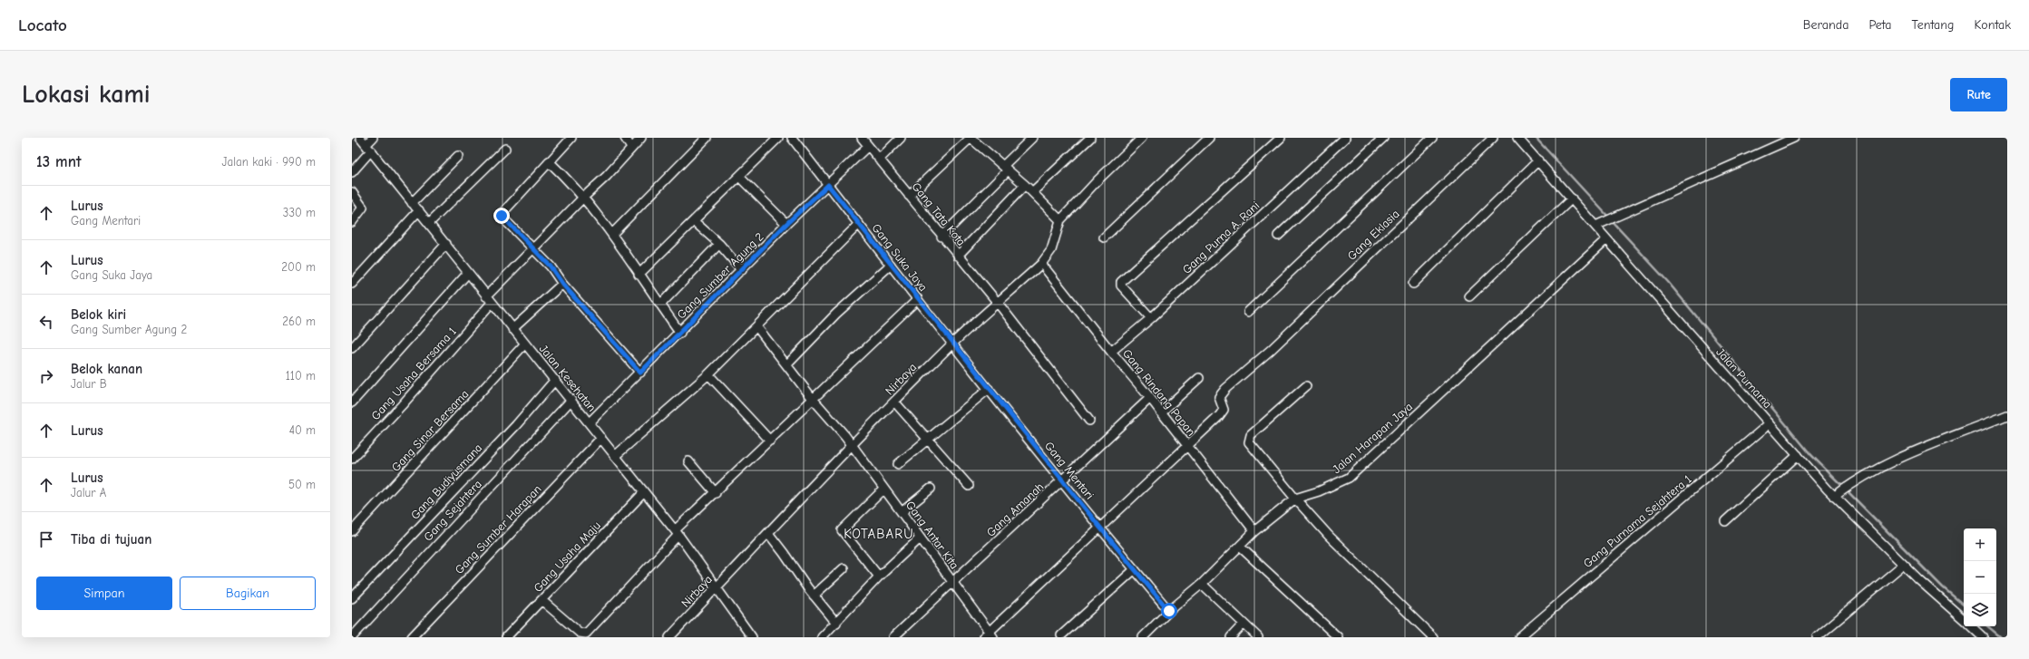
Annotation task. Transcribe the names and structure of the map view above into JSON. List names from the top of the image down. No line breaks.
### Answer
{"streets":{"street":["Gang Tata Kota","Gang Eklasia","Gang Purna A. Rani","Gang Suka Jaya","Gang Sumber Agung 2","Gang Usaha Bersama 1","Jalan Kesehatan","Jalan Purnama","Nirbaya","Gang Rindang Papan","Gang Sinar Bersama","Jalan Harapan Jaya","Gang Mentari","Gang Budiyusmana","Gang Amanah","Gang Sejahtera","Gang Purnama Sejahtera 1","Gang Sumber Harapan","Gang Antar Kita","Gang Usaha Maju"]},"crossings":[["Gang Tata Kota","Gang Sumber Agung 2"],["Gang Tata Kota","Nirbaya"],["Gang Eklasia","Gang Rindang Papan"],["Gang Purna A. Rani","Gang Rindang Papan"],["Gang Suka Jaya","Gang Sumber Agung 2"],["Gang Suka Jaya","Nirbaya"],["Gang Suka Jaya","Gang Mentari"],["Gang Sumber Agung 2","Jalan Kesehatan"],["Gang Usaha Bersama 1","Jalan Kesehatan"],["Jalan Kesehatan","Nirbaya"],["Jalan Kesehatan","Gang Sinar Bersama"],["Jalan Kesehatan","Gang Budiyusmana"],["Jalan Kesehatan","Gang Sejahtera"],["Jalan Kesehatan","Gang Sumber Harapan"],["Jalan Kesehatan","Gang Usaha Maju"],["Jalan Purnama","Jalan Harapan Jaya"],["Jalan Purnama","Gang Purnama Sejahtera 1"],["Nirbaya","Gang Rindang Papan"],["Nirbaya","Gang Mentari"],["Nirbaya","Gang Antar Kita"],["Gang Rindang Papan","Jalan Harapan Jaya"],["Gang Rindang Papan","Gang Amanah"],["Jalan Harapan Jaya","Gang Mentari"],["Gang Mentari","Gang Amanah"],["Gang Amanah","Gang Antar Kita"]],"districts":["KOTABARU"],"page":{"header":"Locato","nav":["Beranda","Peta","Tentang","Kontak"],"buttons":["Rute",["Simpan","Bagikan"]],"title":"Lokasi kami","heading":["13 mnt","Jalan kaki · 990 m"],"list":[["Lurus","Gang Mentari","330 m"],["Lurus","Gang Suka Jaya","200 m"],["Belok kiri","Gang Sumber Agung 2","260 m"],["Belok kanan","Jalur B","110 m"],["Lurus","40 m"],["Lurus","Jalur A","50 m"],"Tiba di tujuan"],"map_buttons":["+","−"]}}
